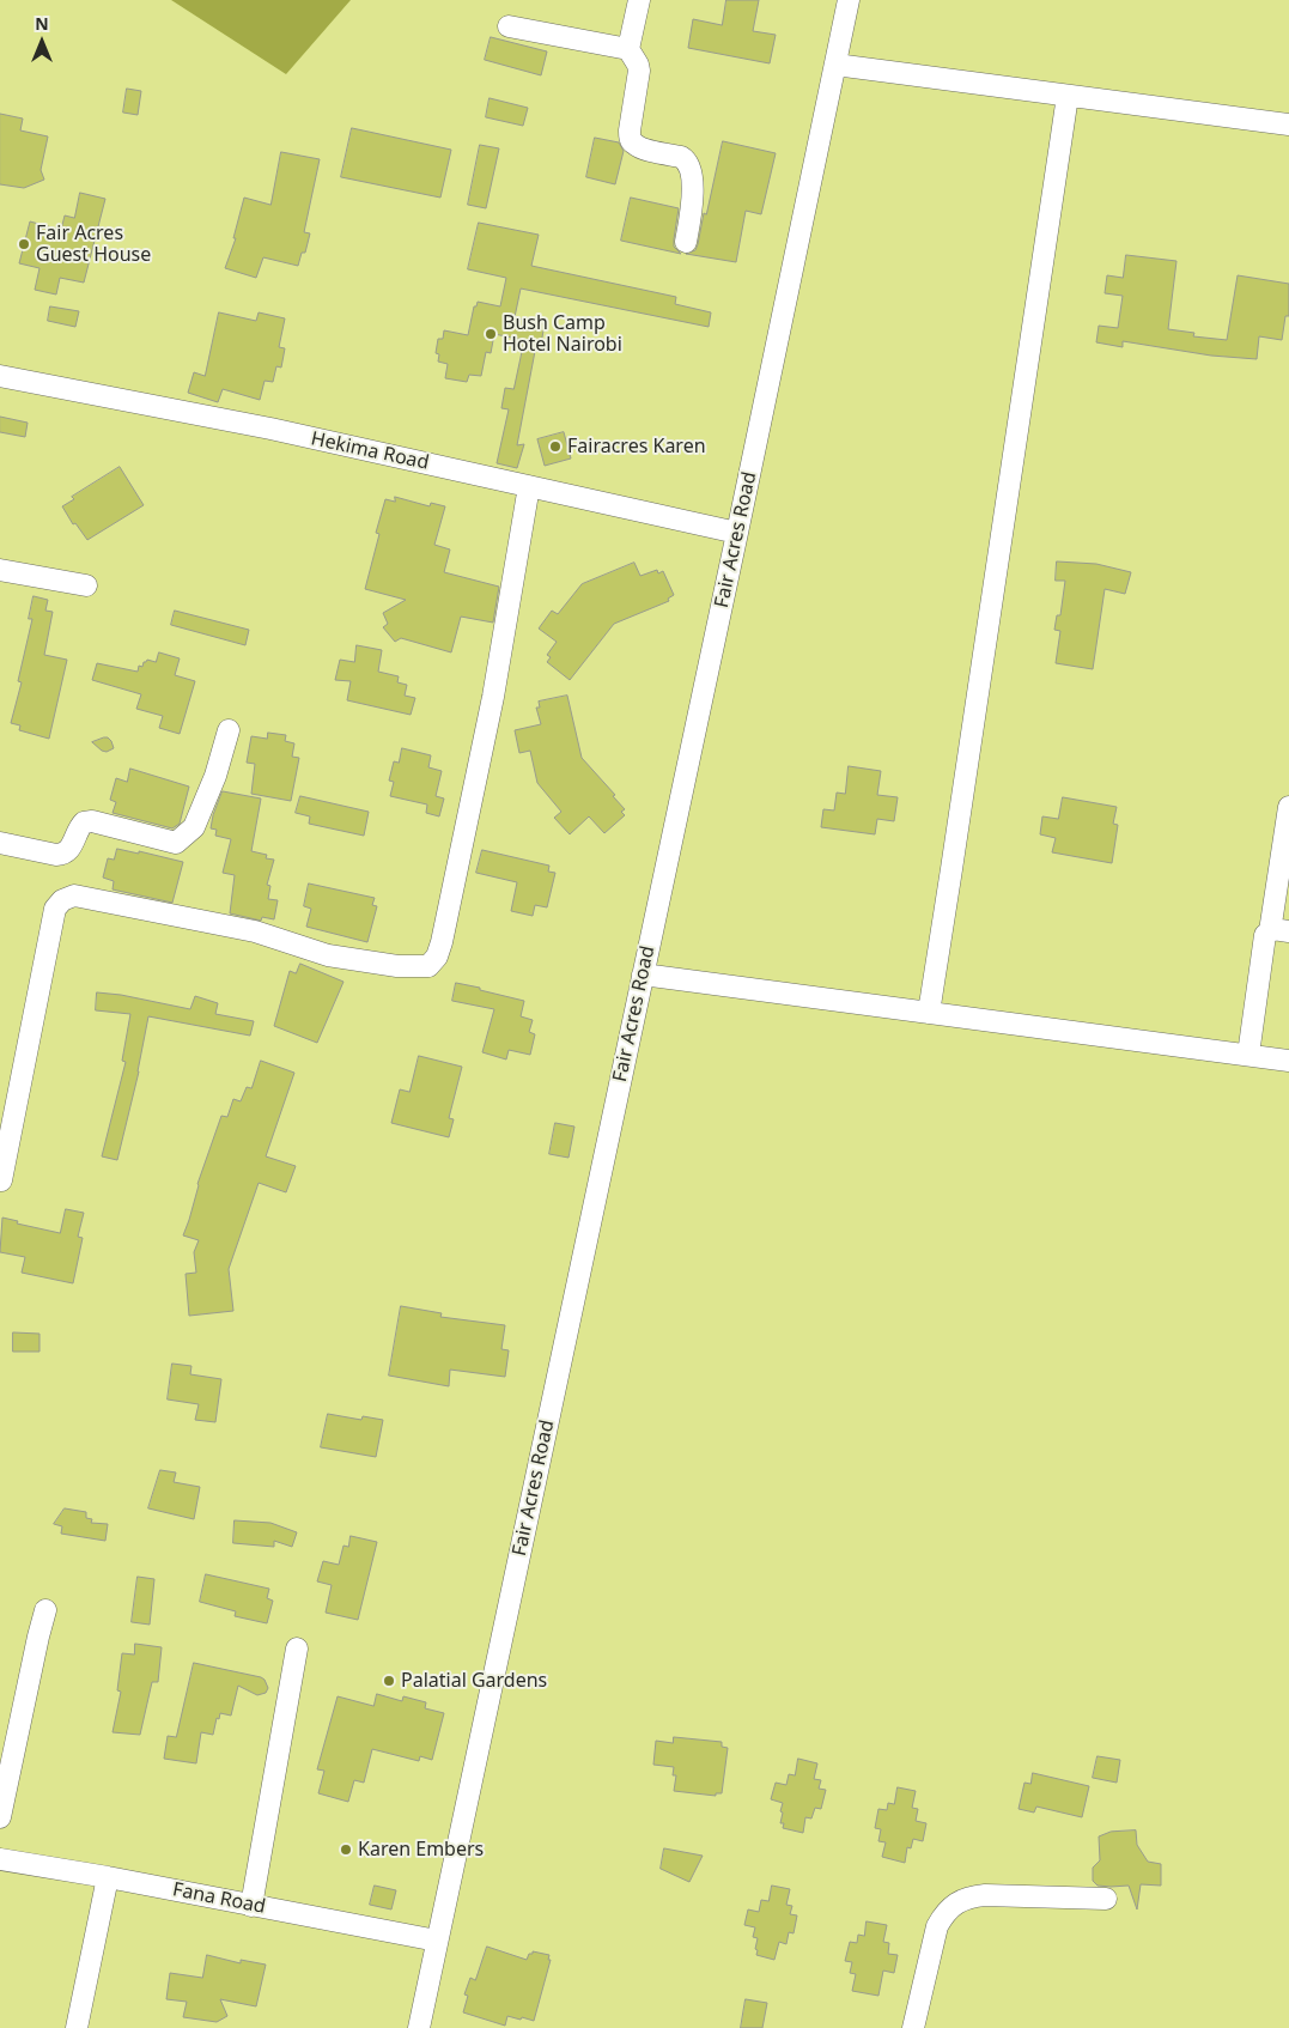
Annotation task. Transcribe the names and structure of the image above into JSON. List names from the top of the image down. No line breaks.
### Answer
{"streets":{"street":["Hekima Road","Fair Acres Road","Fana Road"]},"crossings":[["Hekima Road","Fair Acres Road"],["Fair Acres Road","Fana Road"]],"places":["Fair Acres Guest House","Bush Camp Hotel Nairobi","Fairacres Karen","Palatial Gardens","Karen Embers"],"north":"top"}
